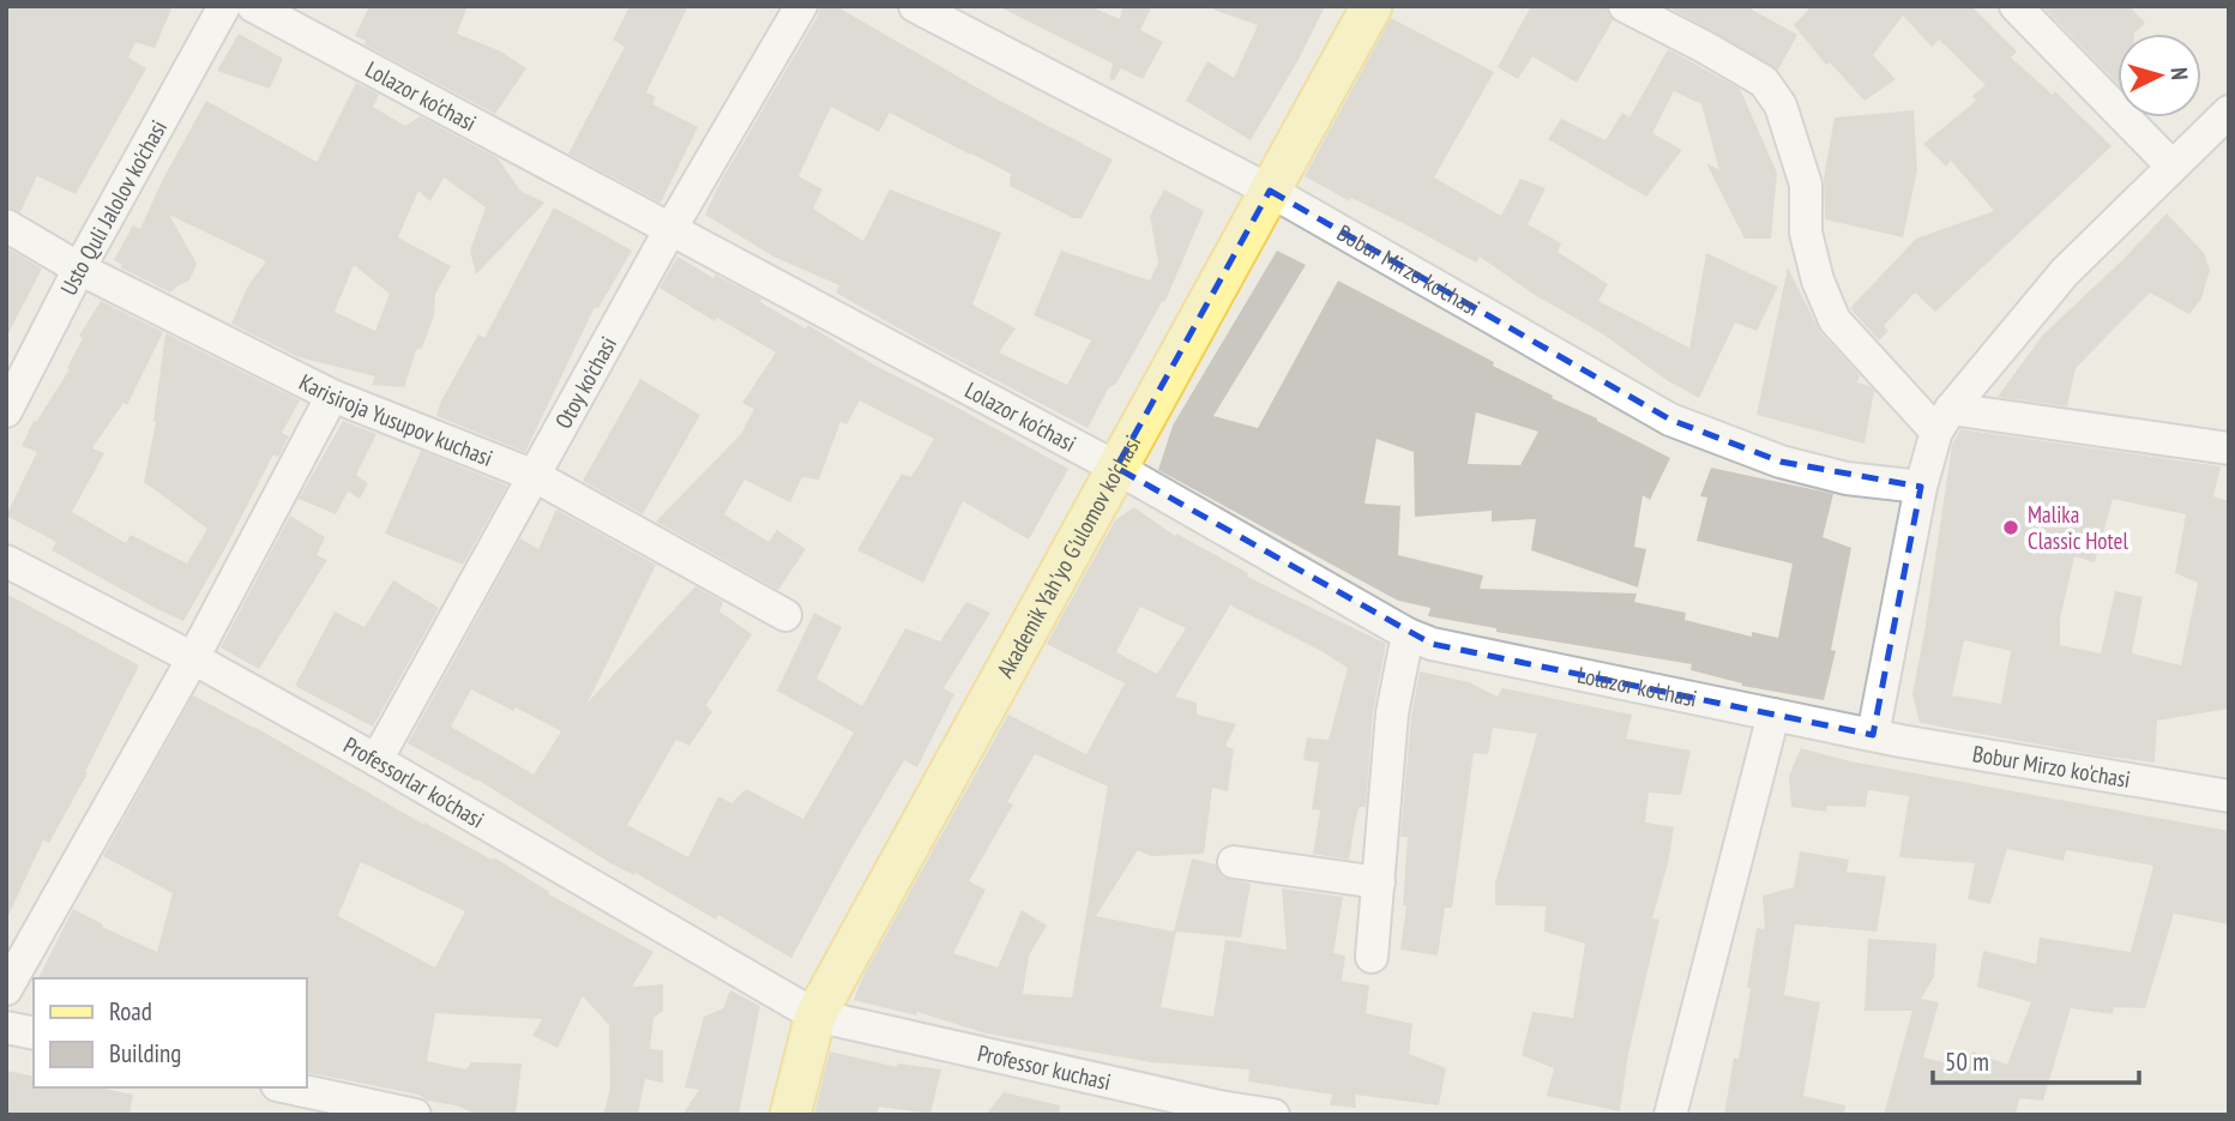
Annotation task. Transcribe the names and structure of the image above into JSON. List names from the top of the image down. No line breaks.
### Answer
{"streets":{"main road":["Akademik Yah'yo G'ulomov ko'chasi"],"street":["Lolazor ko'chasi","Usto Quli Jalolov ko'chasi","Bobur Mirzo ko'chasi","Otoy ko'chasi","Karisiroja Yusupov kuchasi","Professorlar ko'chasi","Professor kuchasi"]},"crossings":[["Lolazor ko'chasi","Bobur Mirzo ko'chasi"],["Lolazor ko'chasi","Otoy ko'chasi"],["Lolazor ko'chasi","Akademik Yah'yo G'ulomov ko'chasi"],["Usto Quli Jalolov ko'chasi","Karisiroja Yusupov kuchasi"],["Bobur Mirzo ko'chasi","Akademik Yah'yo G'ulomov ko'chasi"],["Otoy ko'chasi","Karisiroja Yusupov kuchasi"],["Otoy ko'chasi","Professorlar ko'chasi"],["Akademik Yah'yo G'ulomov ko'chasi","Professorlar ko'chasi"],["Akademik Yah'yo G'ulomov ko'chasi","Professor kuchasi"],["Professorlar ko'chasi","Professor kuchasi"]],"places":["Malika Classic Hotel"],"legend":["Road","Building"],"scale_bar":"50 m","north":"right"}
